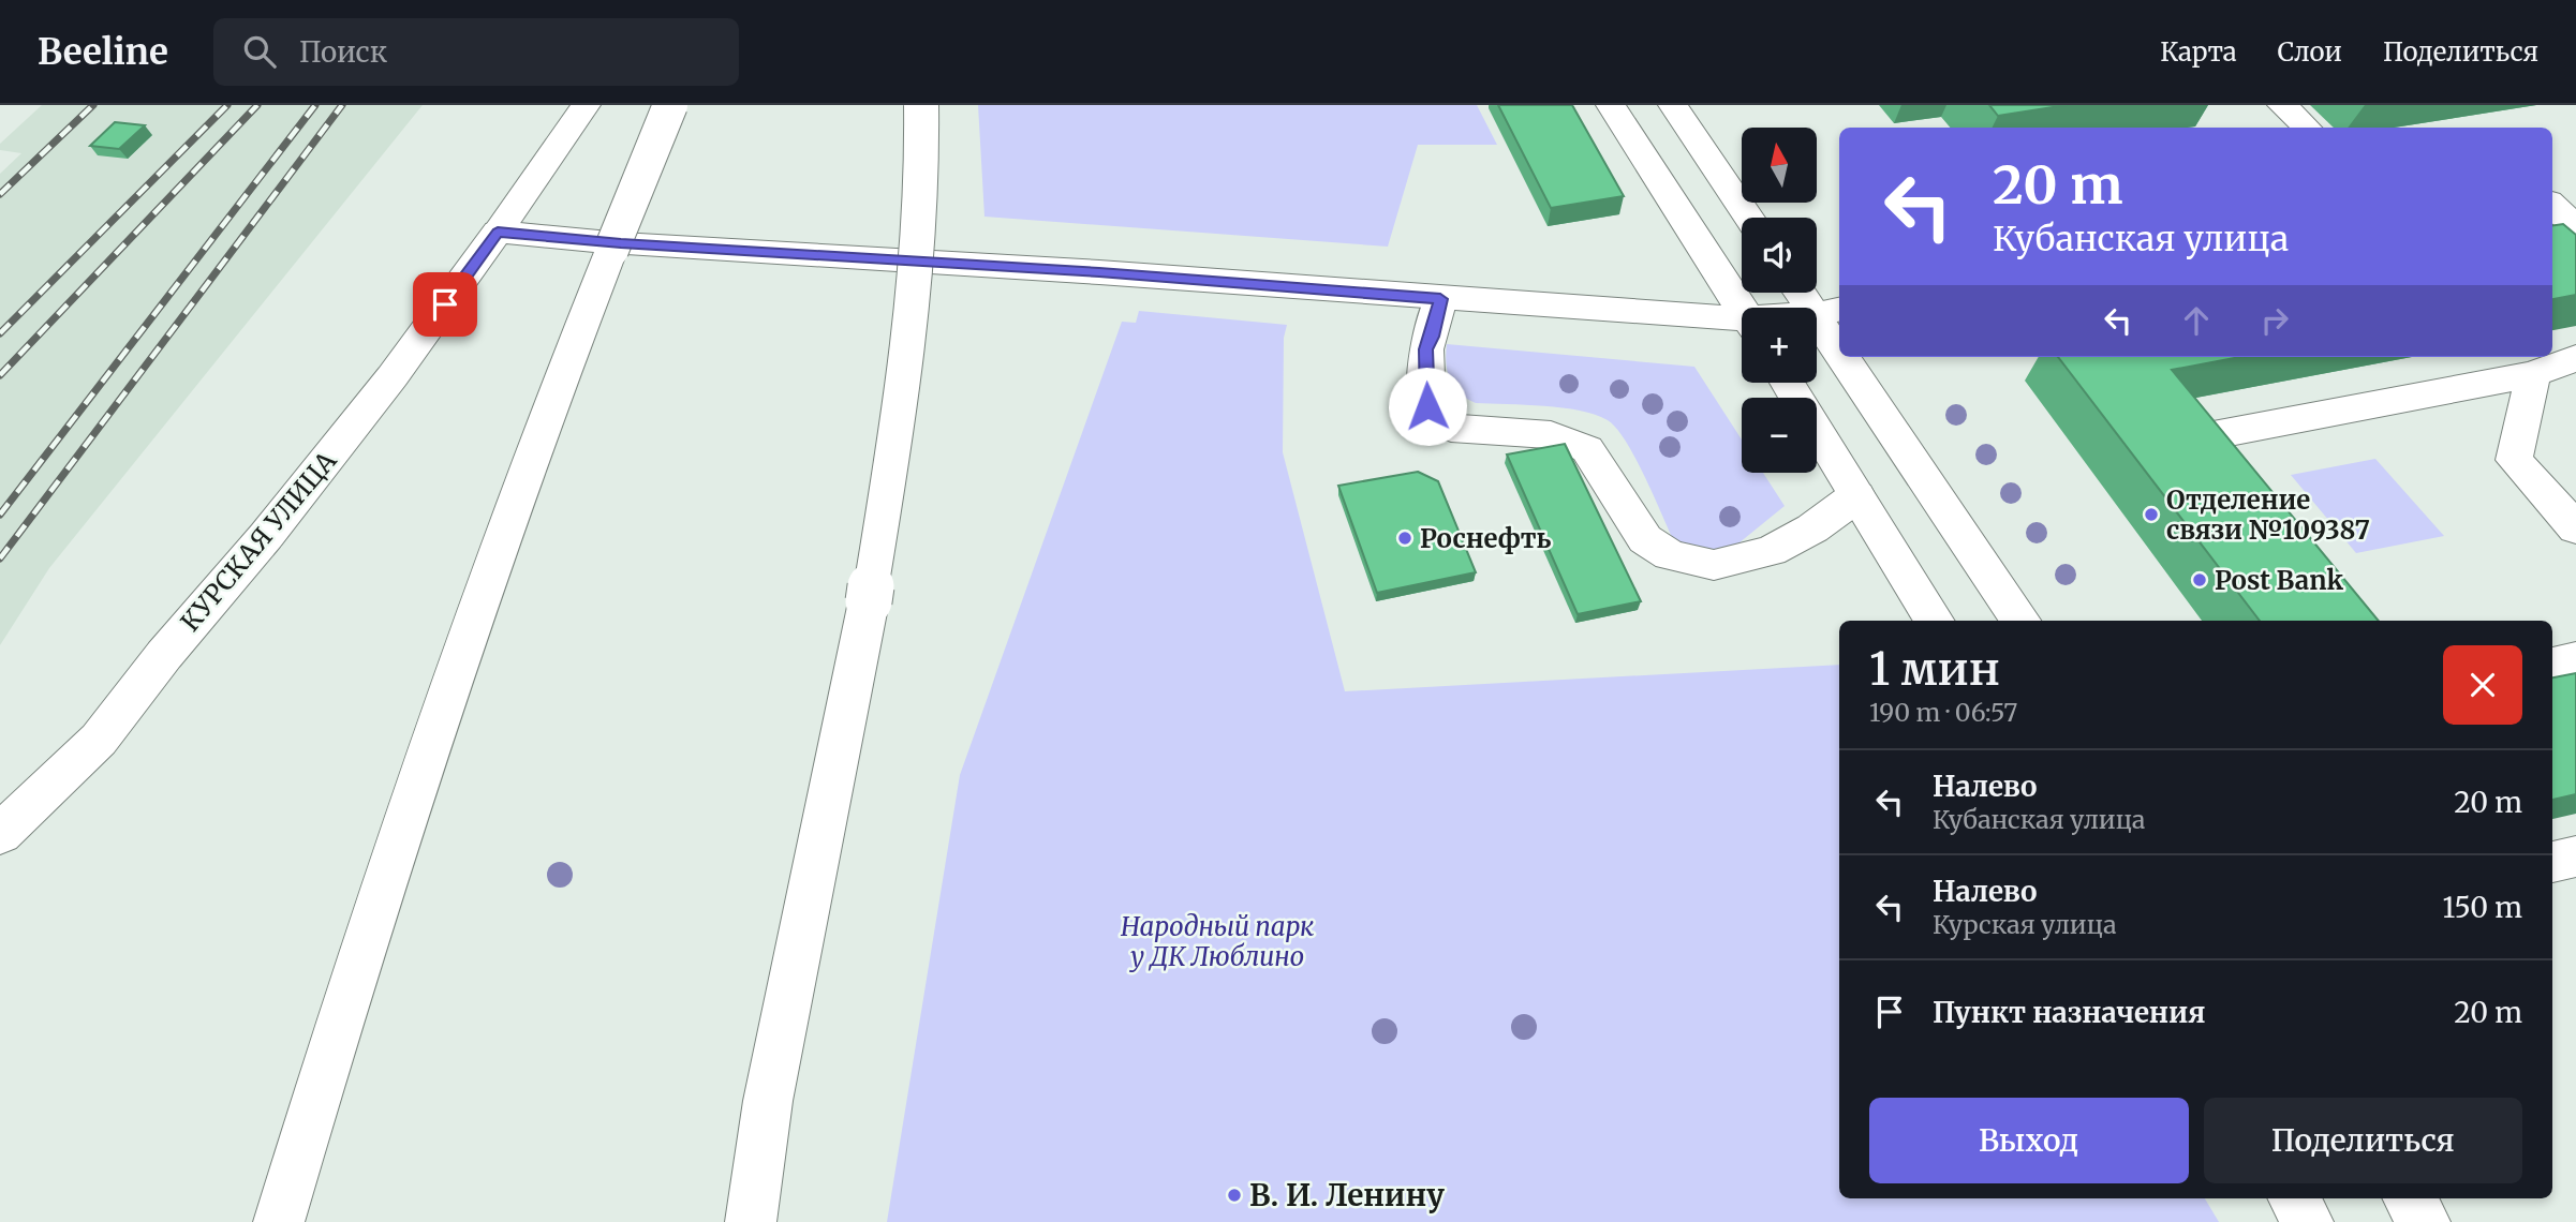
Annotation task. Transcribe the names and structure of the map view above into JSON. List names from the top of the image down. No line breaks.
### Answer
{"streets":{"main road":["КУРСКАЯ УЛИЦА"]},"parks":["Народный парк у ДК Люблино"],"places":["Отделение связи №109387","Роснефть","Post Bank","В. И. Ленину"],"north":"top","page":{"header":"Beeline","search":"Поиск","nav":["Карта","Слои","Поделиться"],"map_buttons":["+","−"],"turn":["20 m","Кубанская улица"],"heading":["1 мин","190 m · 06:57"],"list":[{"name":"Налево","note":"Кубанская улица","value":"20 m"},{"name":"Налево","note":"Курская улица","value":"150 m"},{"name":"Пункт назначения","value":"20 m"}],"buttons":["Выход","Поделиться"]}}
